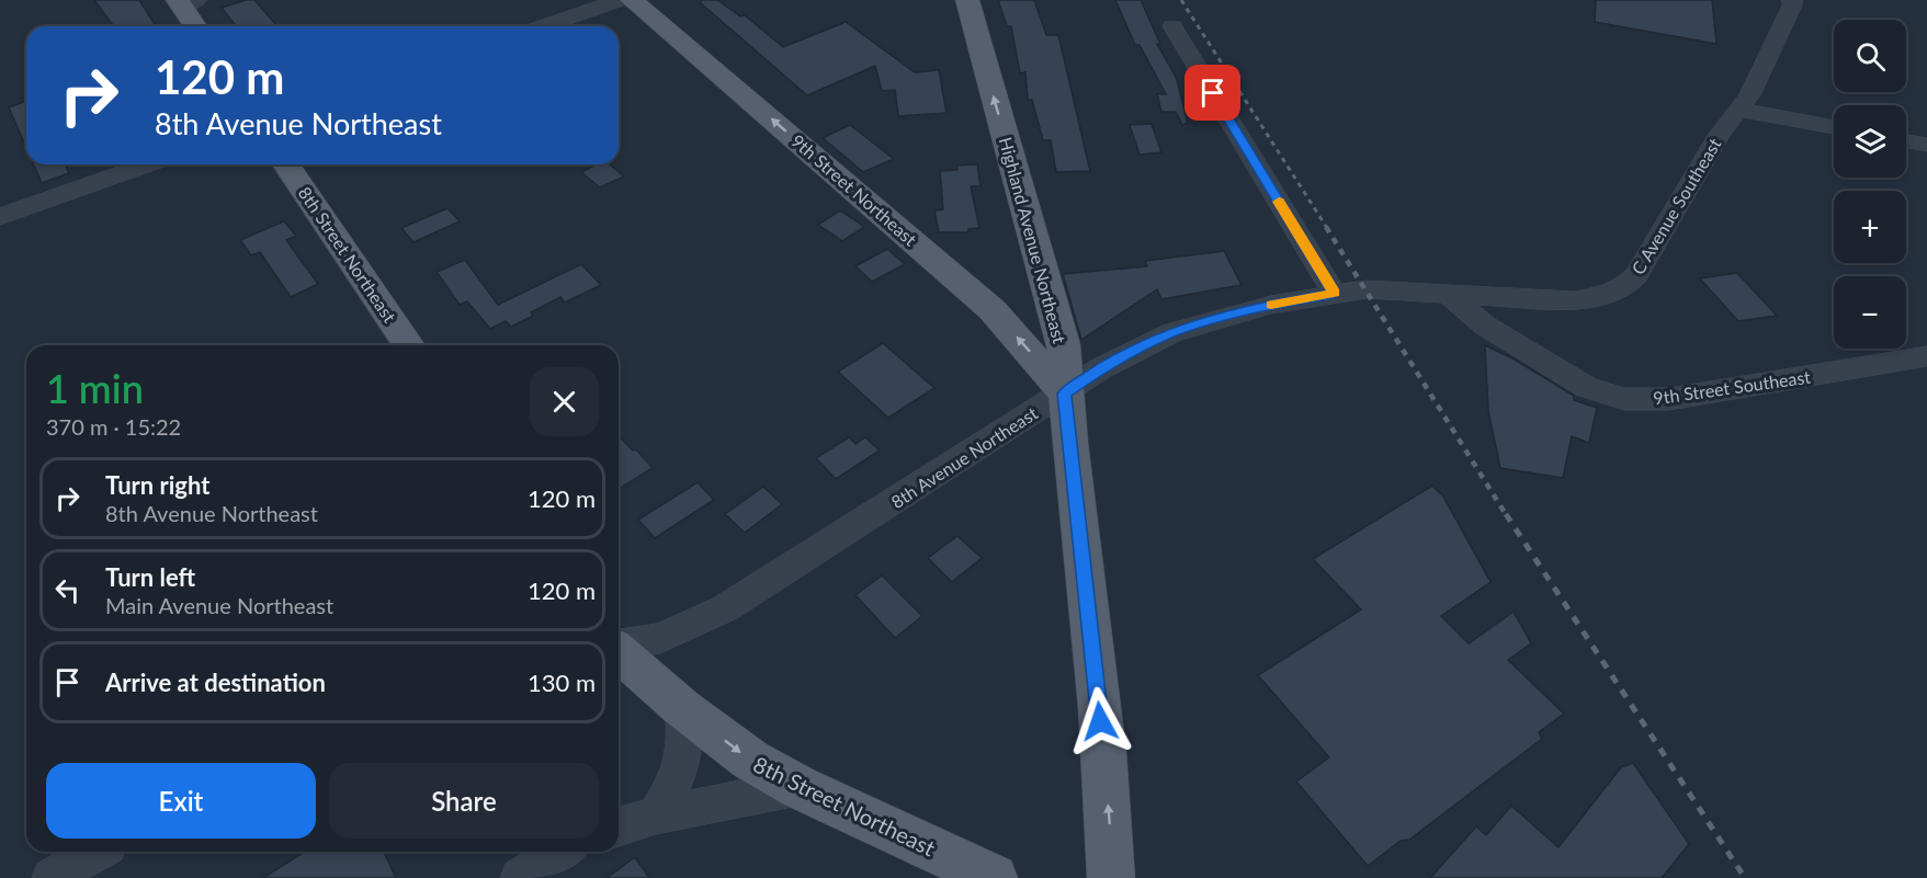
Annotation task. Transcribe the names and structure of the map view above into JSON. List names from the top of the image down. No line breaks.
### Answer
{"streets":{"main road":["9th Street Northeast","Highland Avenue Northeast","8th Street Northeast"],"street":["C Avenue Southeast","9th Street Southeast","8th Avenue Northeast"]},"crossings":[["9th Street Northeast","Highland Avenue Northeast"],["9th Street Northeast","8th Avenue Northeast"],["C Avenue Southeast","9th Street Southeast"],["C Avenue Southeast","8th Avenue Northeast"],["Highland Avenue Northeast","8th Avenue Northeast"]],"one_way":["9th Street Northeast","Highland Avenue Northeast"],"page":{"map_buttons":["+","−"],"turn":["120 m","8th Avenue Northeast"],"heading":["1 min","370 m · 15:22"],"list":[{"name":"Turn right","note":"8th Avenue Northeast","value":"120 m"},{"name":"Turn left","note":"Main Avenue Northeast","value":"120 m"},{"name":"Arrive at destination","value":"130 m"}],"buttons":["Exit","Share"]}}
